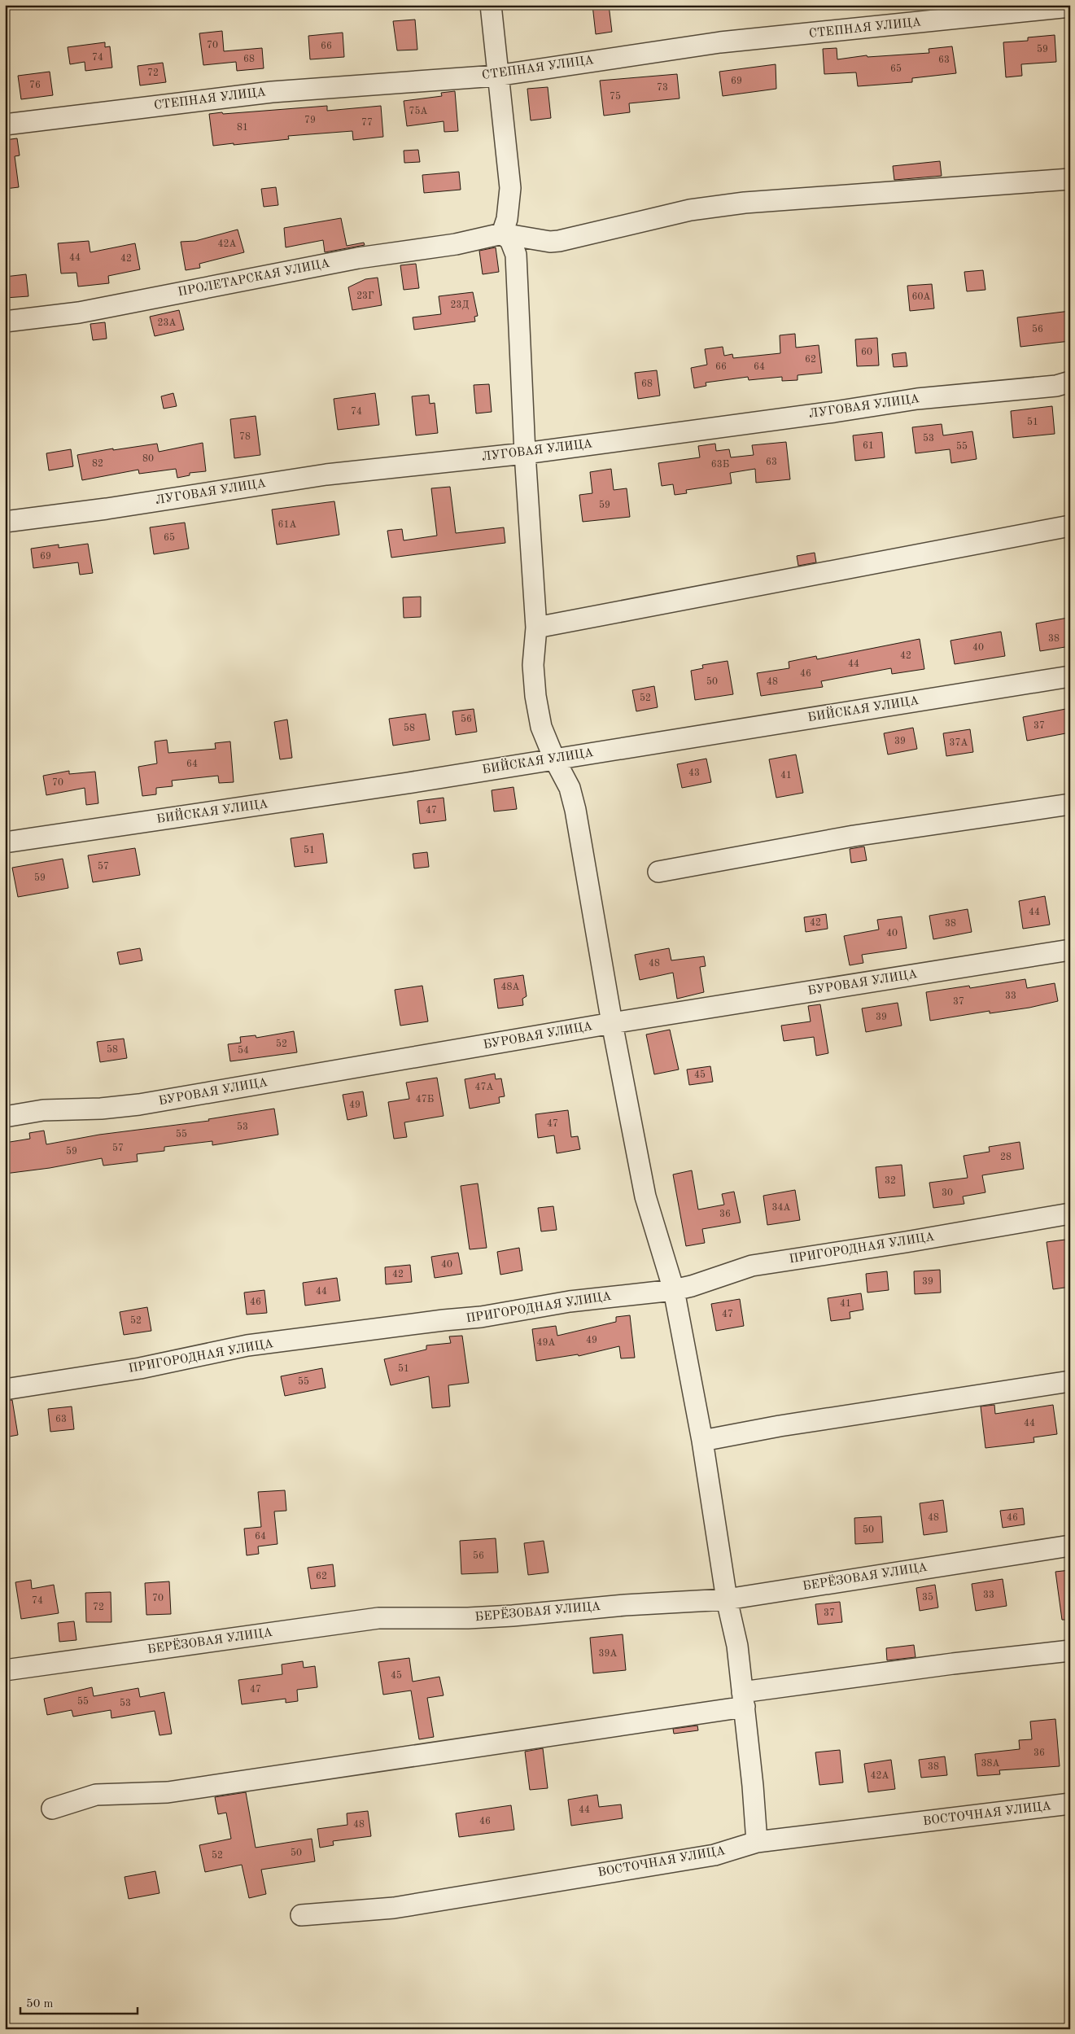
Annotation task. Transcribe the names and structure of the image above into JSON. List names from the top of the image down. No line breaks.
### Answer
{"streets":{"street":["СТЕПНАЯ УЛИЦА","ПРОЛЕТАРСКАЯ УЛИЦА","ЛУГОВАЯ УЛИЦА","БИЙСКАЯ УЛИЦА","БУРОВАЯ УЛИЦА","ПРИГОРОДНАЯ УЛИЦА","БЕРЁЗОВАЯ УЛИЦА","ВОСТОЧНАЯ УЛИЦА"]},"house_numbers":["70","66","59","74","68","63","65","72","69","76","73","75","75А","79","77","81","42А","44","42","23Г","60А","23Д","23А","56","60","62","66","64","68","74","51","78","53","61","55","80","63","82","63Б","59","61А","65","69","38","40","42","44","46","50","48","52","56","37","58","39","37А","64","43","41","70","47","51","57","59","44","42","38","40","48","48А","33","37","39","52","58","54","45","47А","47Б","49","47","53","55","57","59","28","32","30","34А","36","40","42","39","44","46","41","47","52","49","49А","51","55","63","44","48","46","50","64","56","62","33","35","70","74","72","37","39А","45","47","55","53","36","38А","38","42А","44","46","48","50","52"],"scale_bar":"50 m"}
